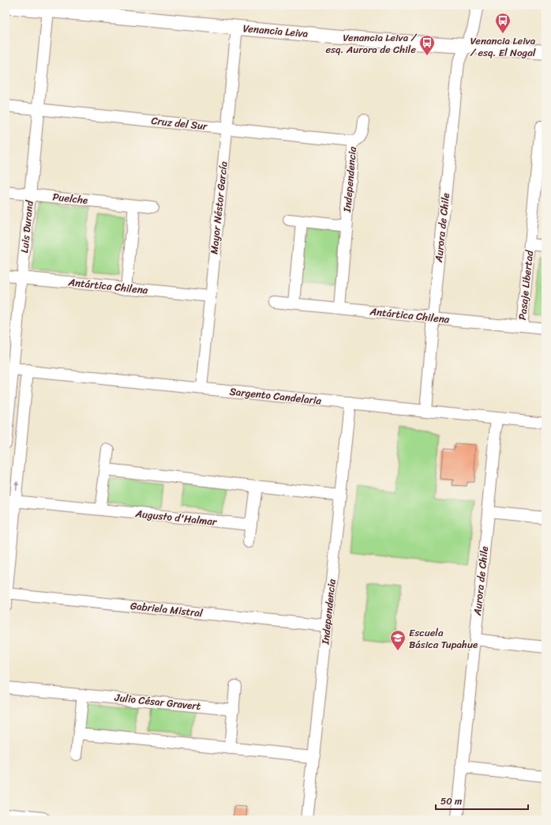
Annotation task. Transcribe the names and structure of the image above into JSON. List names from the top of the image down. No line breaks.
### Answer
{"streets":{"street":["Venancia Leiva","Cruz del Sur","Independencia","Puelche","Mayor Néstor García","Luis Durand","Aurora de Chile","Pasaje Libertad","Antártica Chilena","Sargento Candelaria","Augusto d'Halmar","Gabriela Mistral","Julio César Gravert"]},"crossings":[["Venancia Leiva","Mayor Néstor García"],["Venancia Leiva","Luis Durand"],["Venancia Leiva","Aurora de Chile"],["Cruz del Sur","Independencia"],["Cruz del Sur","Mayor Néstor García"],["Cruz del Sur","Luis Durand"],["Independencia","Antártica Chilena"],["Independencia","Sargento Candelaria"],["Independencia","Gabriela Mistral"],["Puelche","Luis Durand"],["Mayor Néstor García","Antártica Chilena"],["Mayor Néstor García","Sargento Candelaria"],["Luis Durand","Antártica Chilena"],["Luis Durand","Sargento Candelaria"],["Aurora de Chile","Antártica Chilena"],["Aurora de Chile","Sargento Candelaria"],["Pasaje Libertad","Antártica Chilena"]],"places":{"bus stop":["Venancia Leiva / esq. El Nogal","Venancia Leiva / esq. Aurora de Chile"],"school or university":["Escuela Básica Tupahue"]},"scale_bar":"50 m"}
